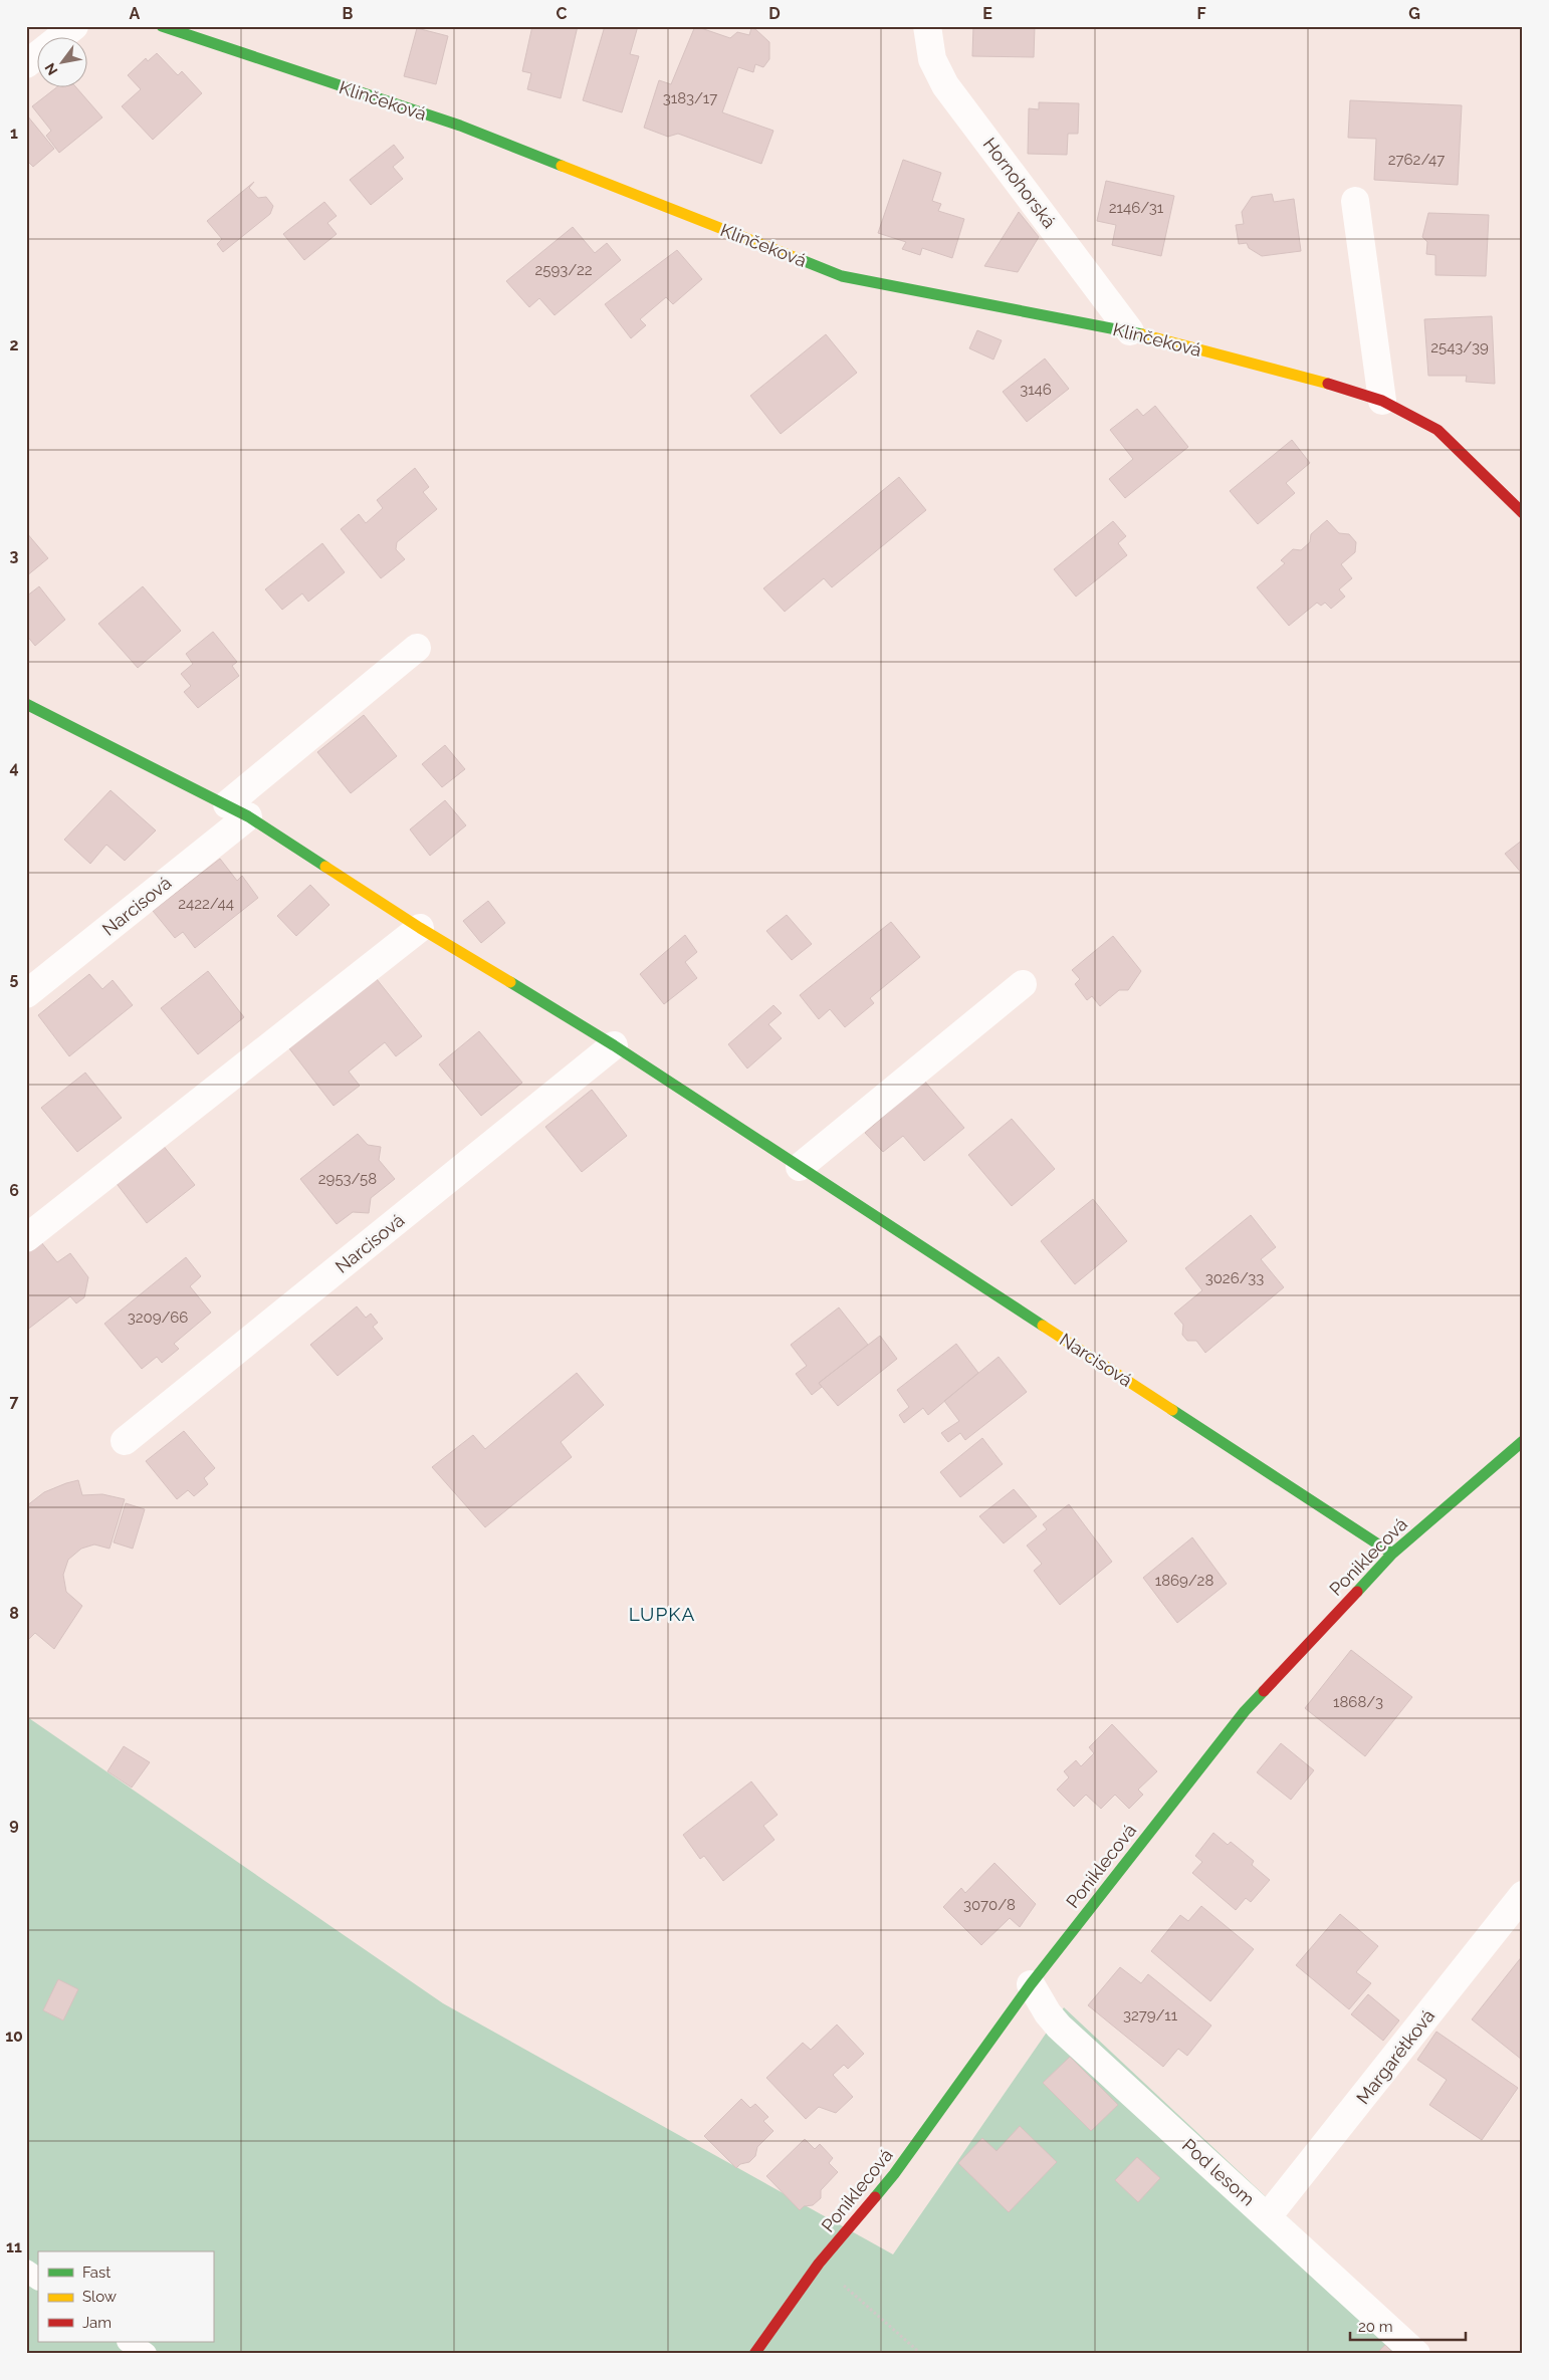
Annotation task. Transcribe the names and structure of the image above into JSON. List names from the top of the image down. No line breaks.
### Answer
{"streets":{"street":["Klinčeková","Hornohorská","Narcisová","Poniklecová","Margarétková","Pod lesom"]},"crossings":[["Klinčeková","Hornohorská"],["Narcisová","Poniklecová"],["Poniklecová","Pod lesom"],["Margarétková","Pod lesom"]],"districts":["LUPKA"],"house_numbers":["3183/17","2762/47","2146/31","2593/22","2543/39","3146","2422/44","2953/58","3026/33","3209/66","1869/28","1868/3","3070/8","3279/11"],"legend":["Fast","Slow","Jam"],"scale_bar":"20 m","north":"bottom left","grid":{"columns":["A","B","C","D","E","F","G"],"rows":["1","2","3","4","5","6","7","8","9","10","11"]}}
